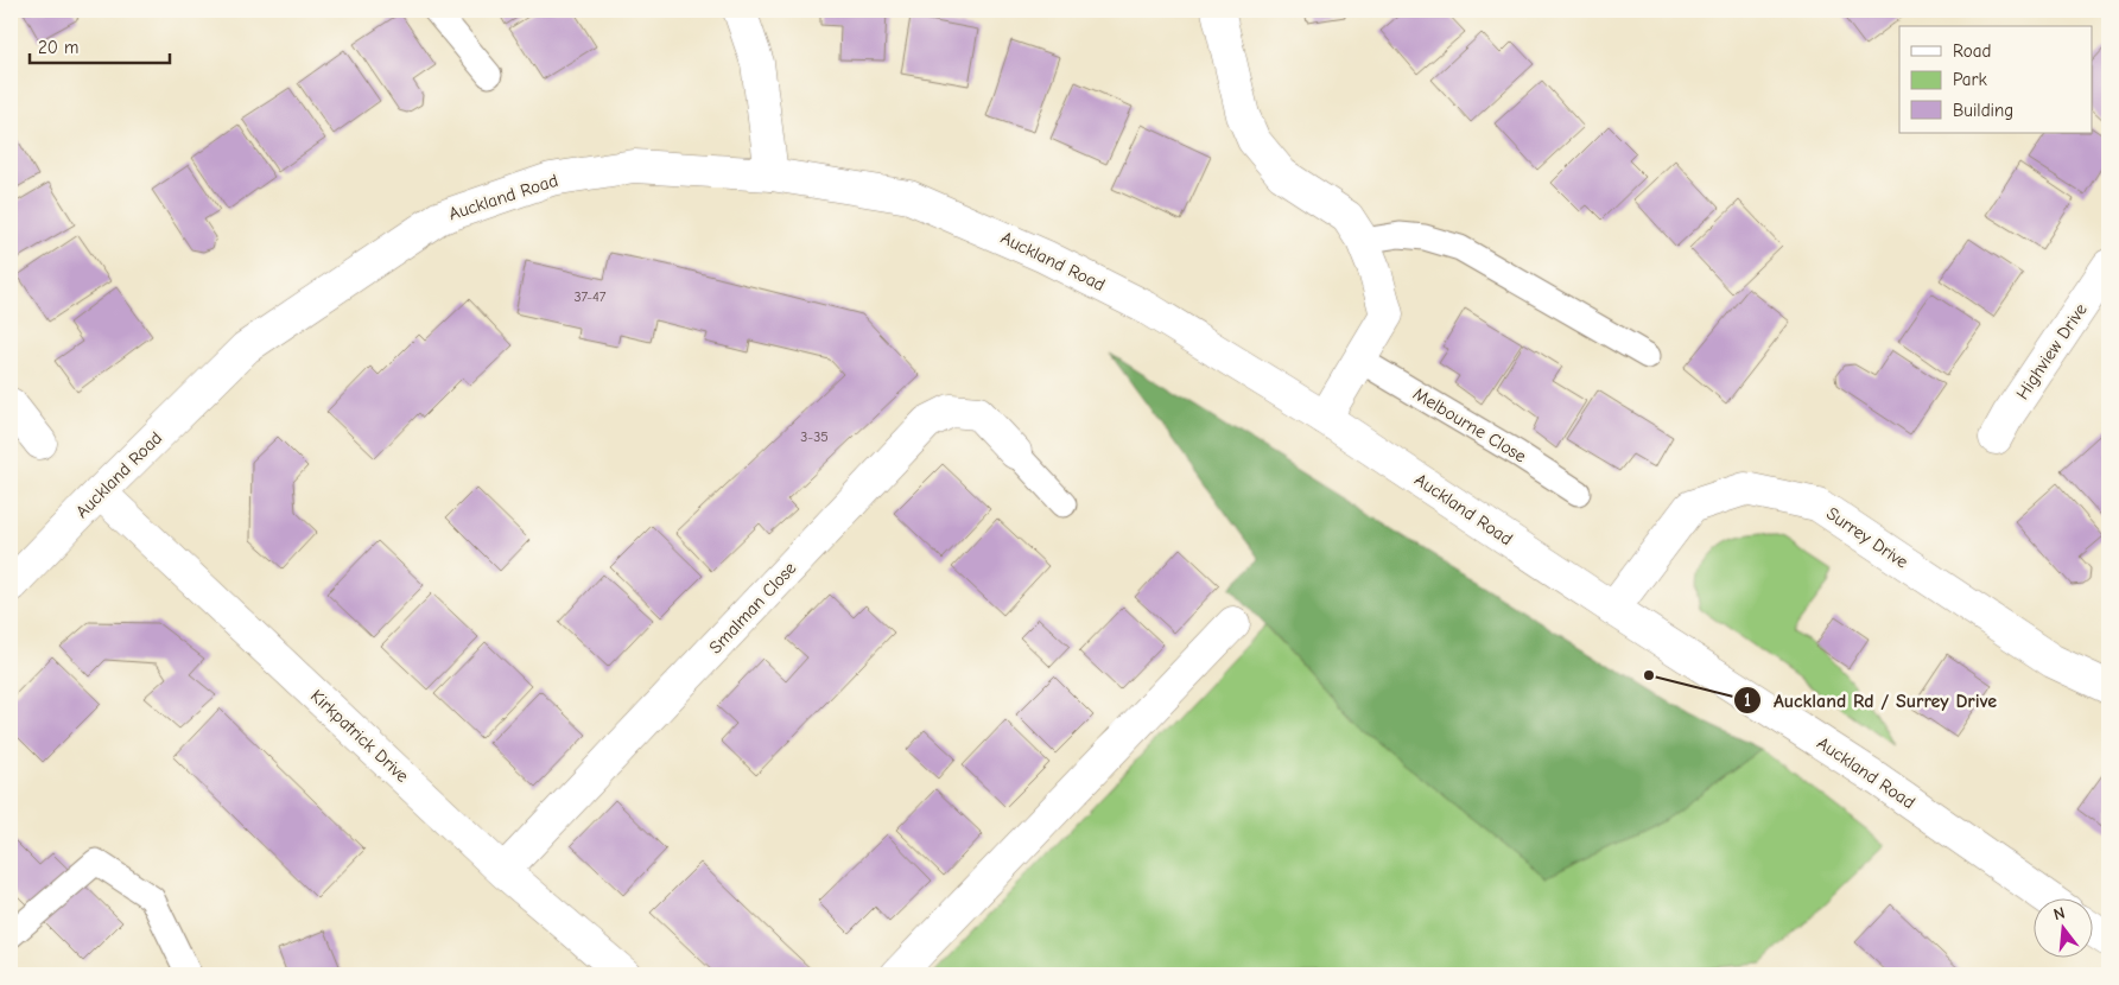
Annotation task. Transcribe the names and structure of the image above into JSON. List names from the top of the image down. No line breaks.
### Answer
{"streets":{"street":["Auckland Road","Highview Drive","Surrey Drive","Smalman Close","Kirkpatrick Drive"],"lane":["Melbourne Close"]},"crossings":[["Auckland Road","Surrey Drive"],["Auckland Road","Kirkpatrick Drive"],["Smalman Close","Kirkpatrick Drive"]],"places":["Auckland Rd / Surrey Drive"],"house_numbers":["37-47","3-35"],"legend":["Road","Park","Building"],"scale_bar":"20 m","north":"top"}
